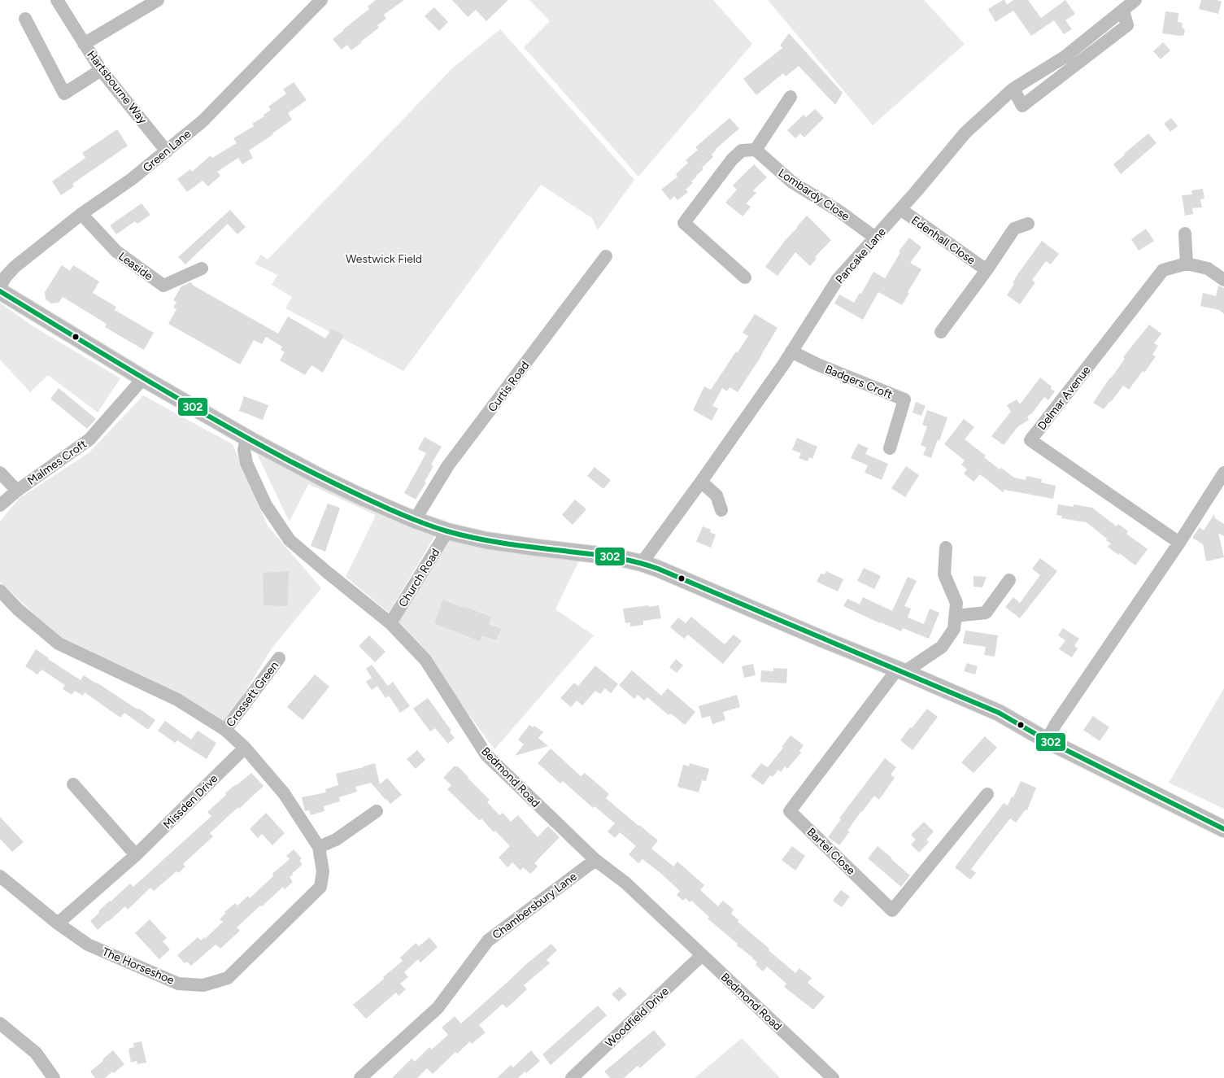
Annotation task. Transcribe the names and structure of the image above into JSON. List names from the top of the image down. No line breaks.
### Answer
{"streets":{"street":["Hartsbourne Way","Green Lane","Lombardy Close","Edenhall Close","Pancake Lane","Leaside","Badgers Croft","Curtis Road","Delmar Avenue","Malmes Croft","Church Road","Crossett Green","Bedmond Road","Missden Drive","Bartel Close","Chambersbury Lane","The Horseshoe","Woodfield Drive"]},"crossings":[["Hartsbourne Way","Green Lane"],["Green Lane","Leaside"],["Lombardy Close","Pancake Lane"],["Edenhall Close","Pancake Lane"],["Pancake Lane","Badgers Croft"],["Church Road","Bedmond Road"],["Crossett Green","The Horseshoe"],["Bedmond Road","Chambersbury Lane"],["Bedmond Road","Woodfield Drive"],["Missden Drive","The Horseshoe"]],"parks":["Westwick Field"],"lines":["transit line 302"]}
